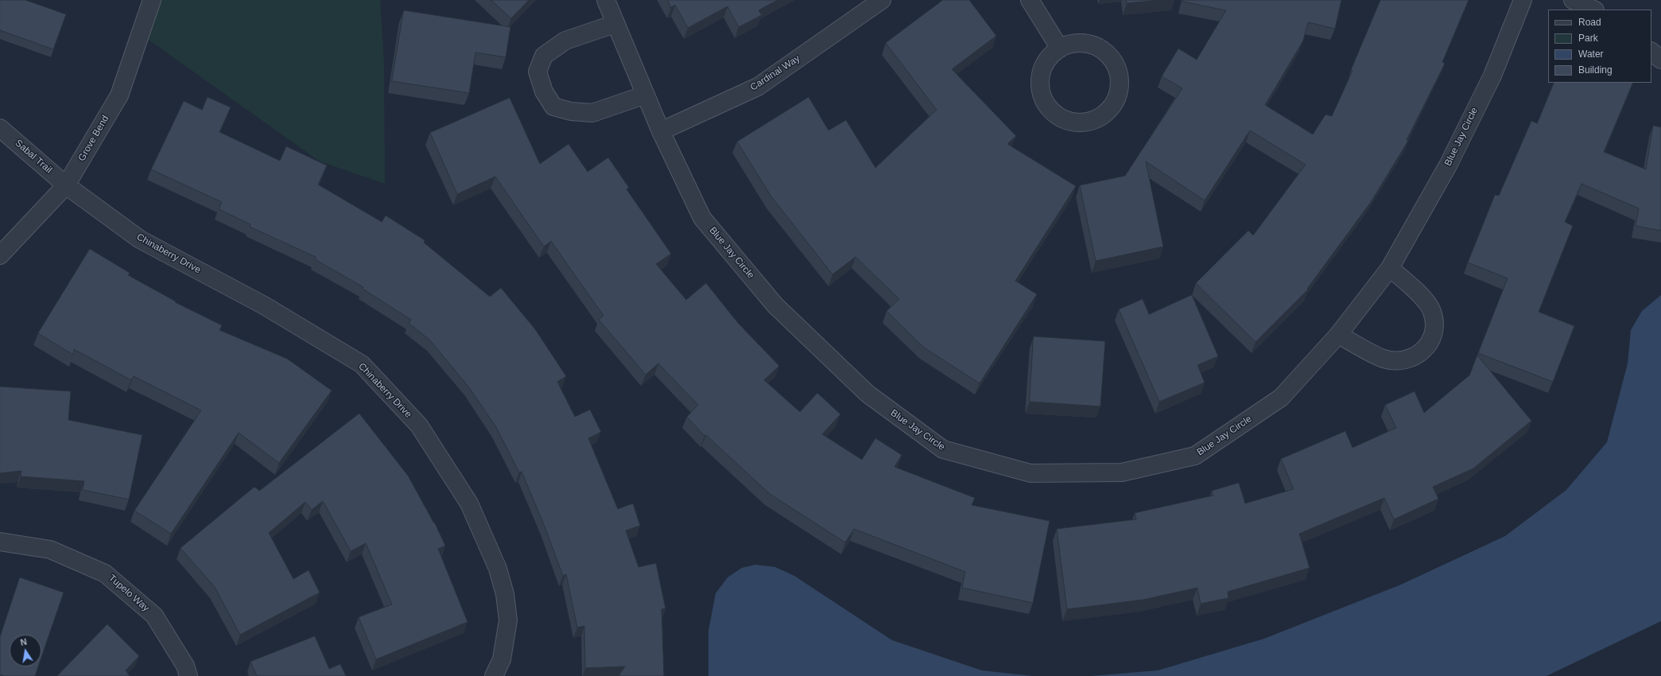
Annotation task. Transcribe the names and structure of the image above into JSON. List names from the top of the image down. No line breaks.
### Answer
{"streets":{"street":["Cardinal Way","Blue Jay Circle","Grove Bend","Sabal Trail","Chinaberry Drive","Tupelo Way"]},"crossings":[["Cardinal Way","Blue Jay Circle"],["Grove Bend","Sabal Trail"],["Grove Bend","Chinaberry Drive"],["Sabal Trail","Chinaberry Drive"]],"legend":["Road","Park","Water","Building"],"north":"top"}
